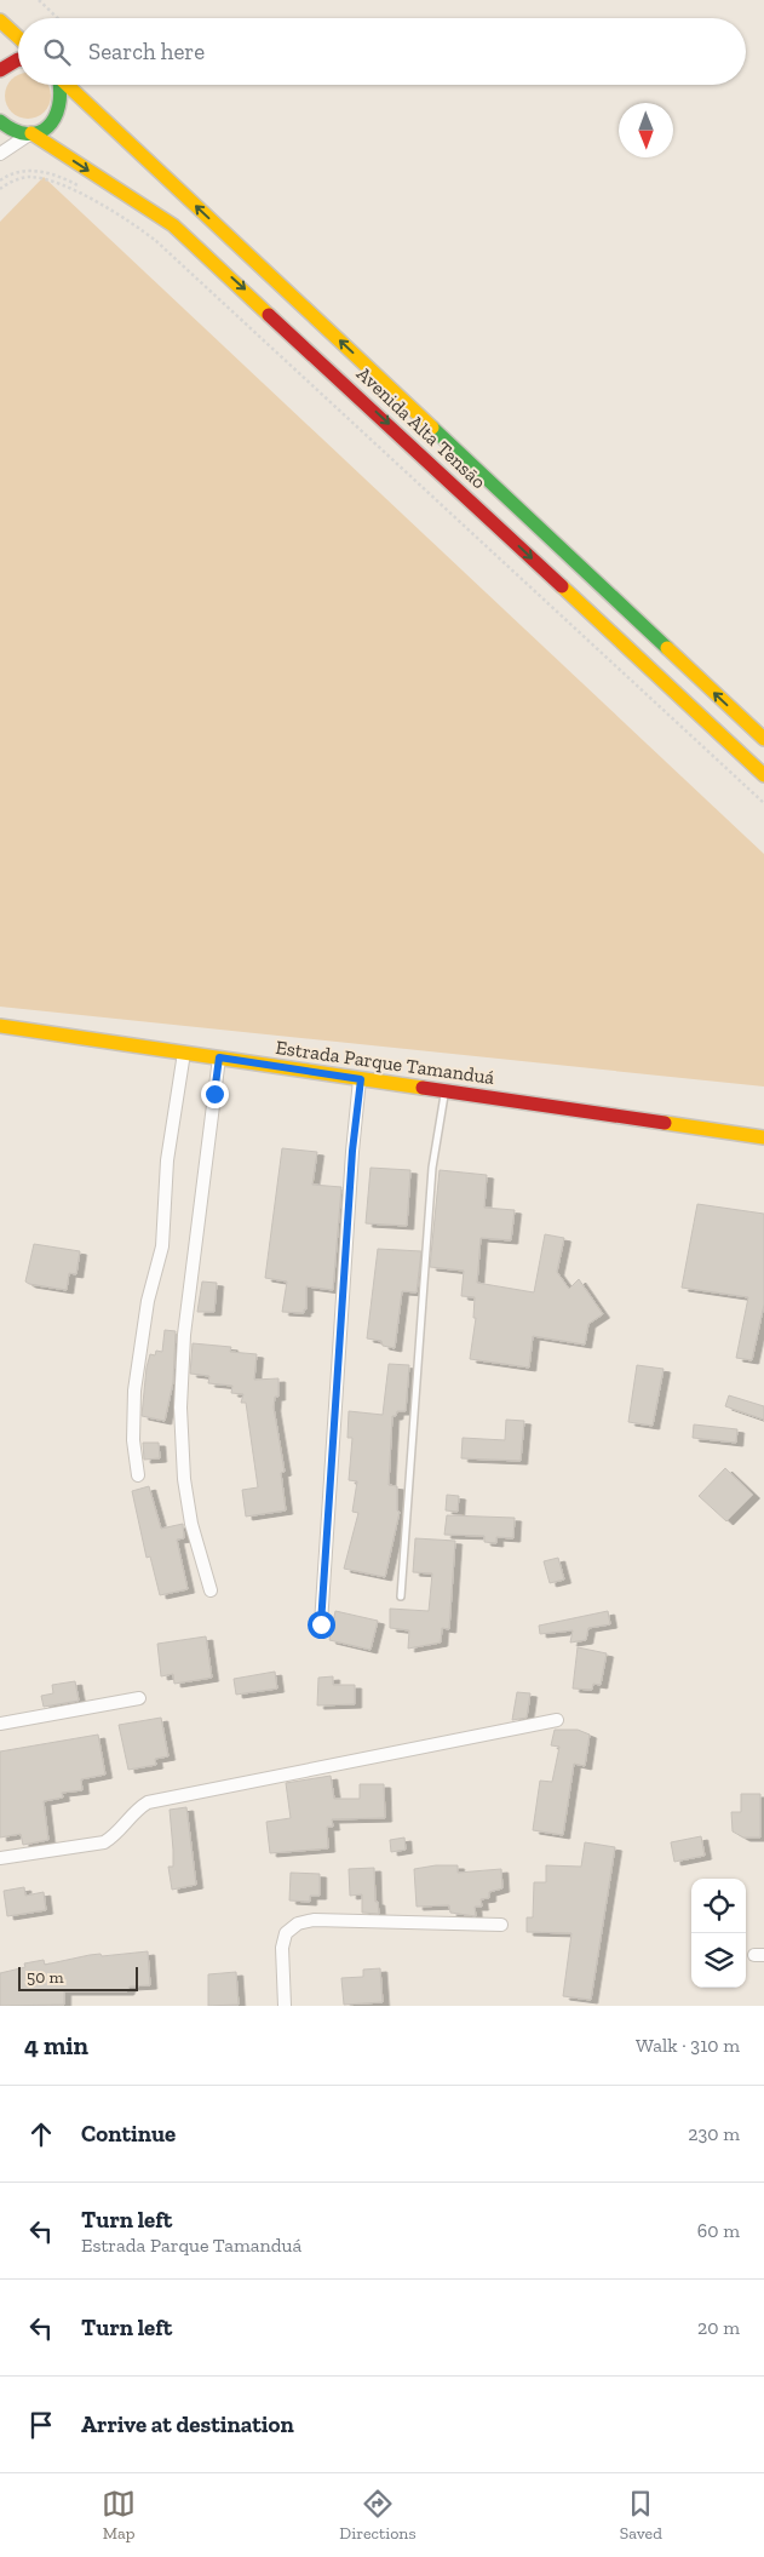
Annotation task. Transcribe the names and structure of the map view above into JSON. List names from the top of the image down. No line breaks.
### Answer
{"streets":{"street":["Avenida Alta Tensāo","Estrada Parque Tamanduá"]},"scale_bar":"50 m","north":"bottom","page":{"search":"Search here","scale":"50 m","heading":["4 min","Walk · 310 m"],"list":[["Continue","230 m"],["Turn left","Estrada Parque Tamanduá","60 m"],["Turn left","20 m"],"Arrive at destination"],"nav":["Map","Directions","Saved"]}}
